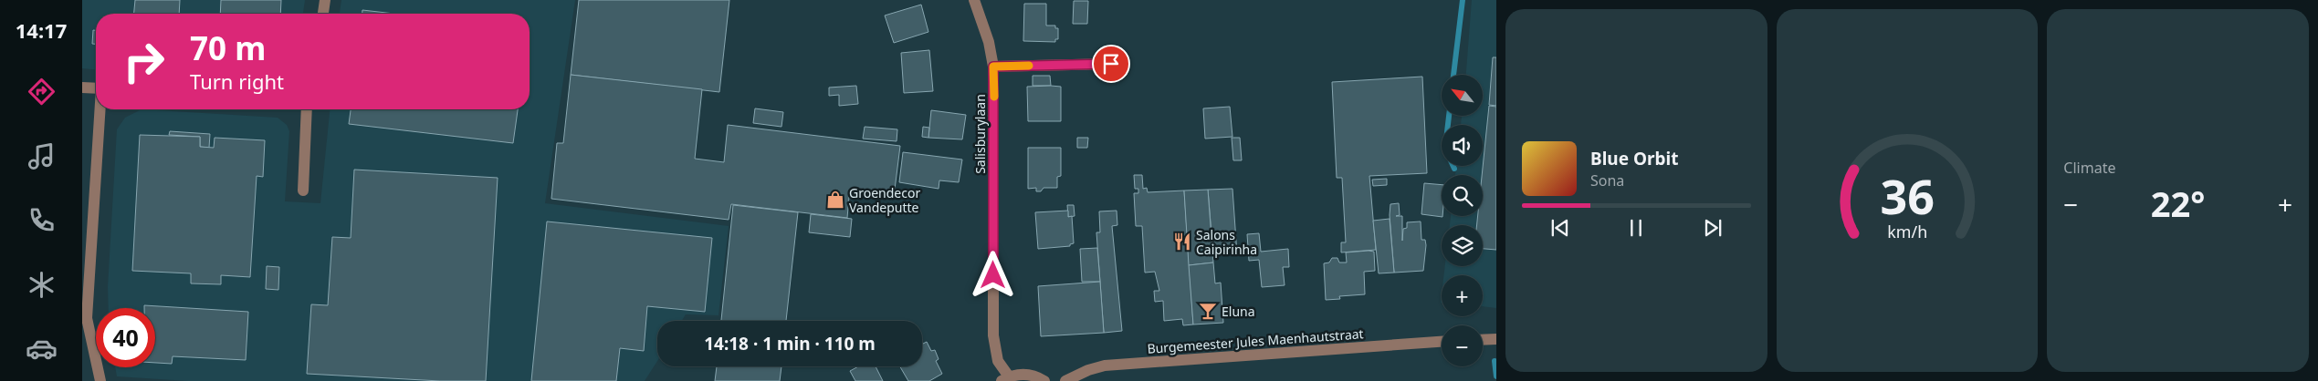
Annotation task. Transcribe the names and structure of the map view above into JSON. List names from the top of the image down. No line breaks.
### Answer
{"streets":{"street":["Salisburylaan","Burgemeester Jules Maenhautstraat"]},"places":{"shop":["Groendecor Vandeputte"],"restaurant":["Salons Caipirinha"],"bar":["Eluna"]},"north":"top left","page":{"tabs":"14:17","tile":"Climate","turn":["70 m","Turn right"],"map_buttons":["+","−"],"song":["Blue Orbit","Sona"],"heat":["−","22°","+"],"limit":"40","trip":"14:18 · 1 min · 110 m","gauge":["36","km/h"]}}
